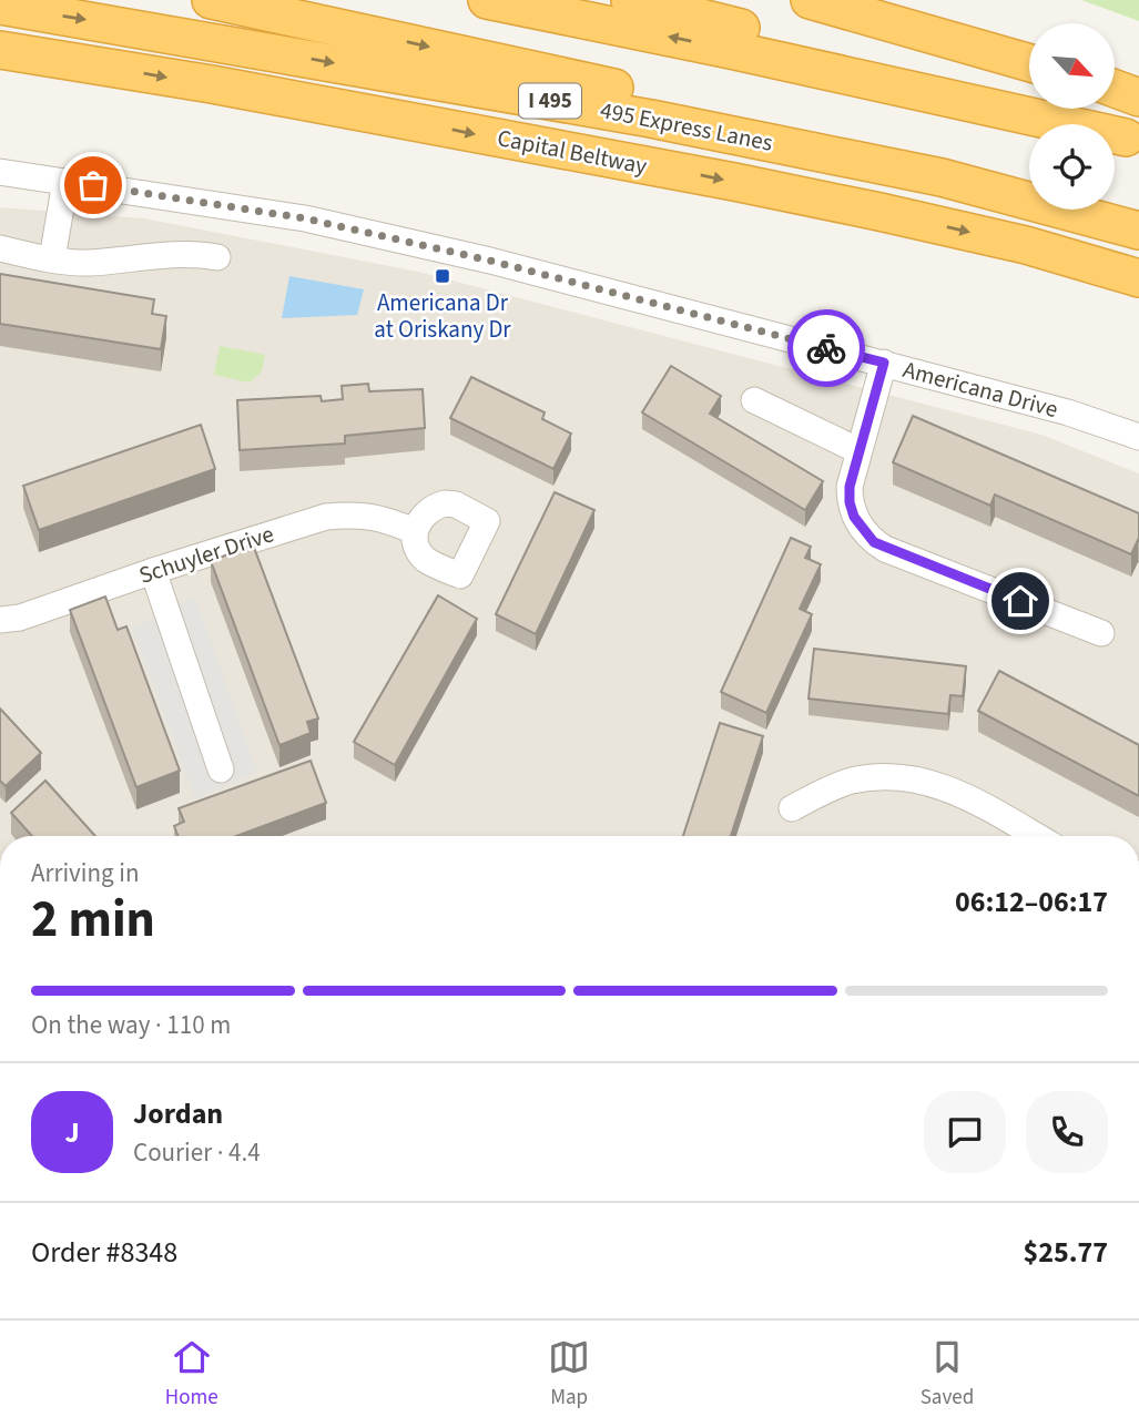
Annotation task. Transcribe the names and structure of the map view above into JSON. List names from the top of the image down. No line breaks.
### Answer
{"streets":{"highway":["I 495","495 Express Lanes","Capital Beltway"],"street":["Americana Drive","Schuyler Drive"]},"places":{"transit":["Americana Dr at Oriskany Dr"]},"north":"bottom right","page":{"heading":["2 min","Arriving in","06:12–06:17"],"panel":["Jordan","Courier · 4.4","Order #8348","$25.77"],"bar":"On the way · 110 m","round":"J","tabs":["Home","Map","Saved"]}}
